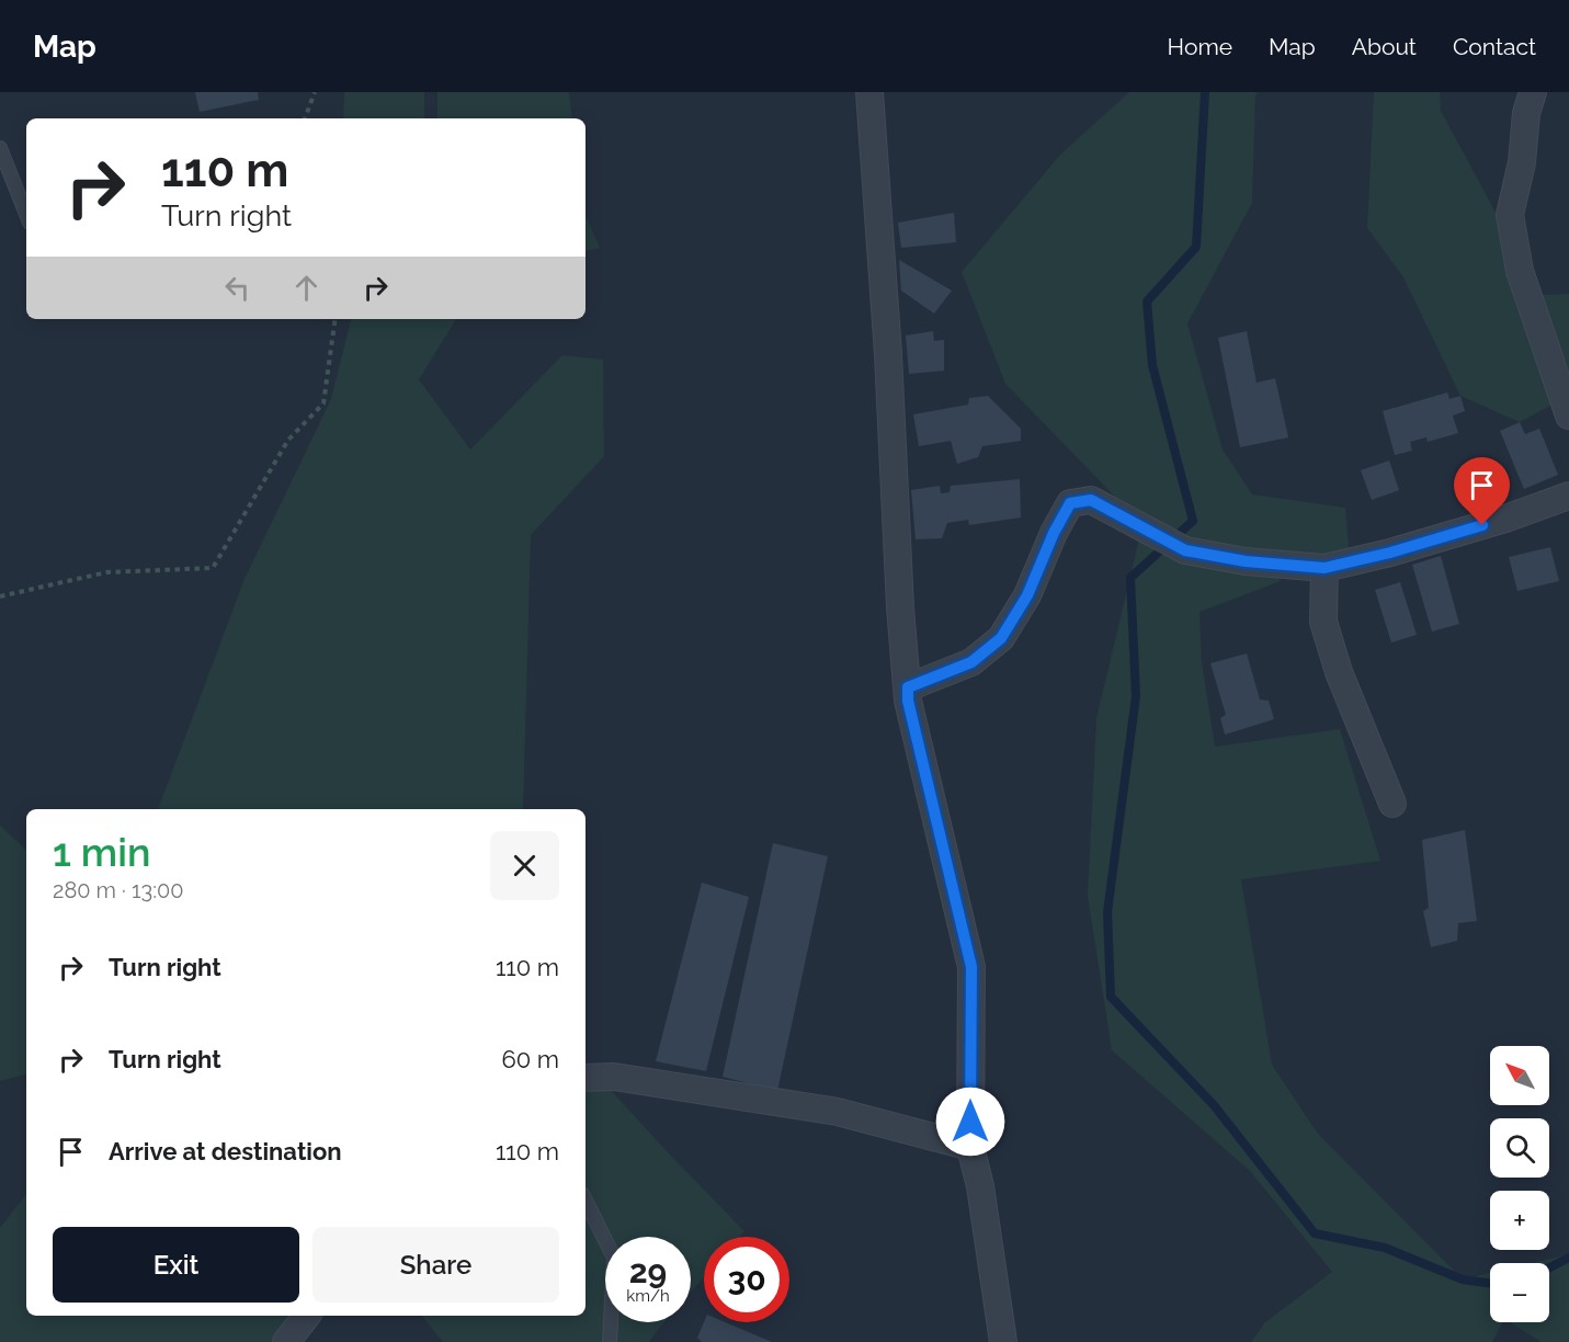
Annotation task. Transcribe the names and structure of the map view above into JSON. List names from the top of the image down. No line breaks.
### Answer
{"north":"top left","page":{"header":"Map","nav":["Home","Map","About","Contact"],"turn":["110 m","Turn right"],"heading":["1 min","280 m · 13:00"],"list":[{"name":"Turn right","value":"110 m"},{"name":"Turn right","value":"60 m"},{"name":"Arrive at destination","value":"110 m"}],"map_buttons":["+","−"],"buttons":["Exit","Share"],"speed":"29 km/h","limit":"30"}}
